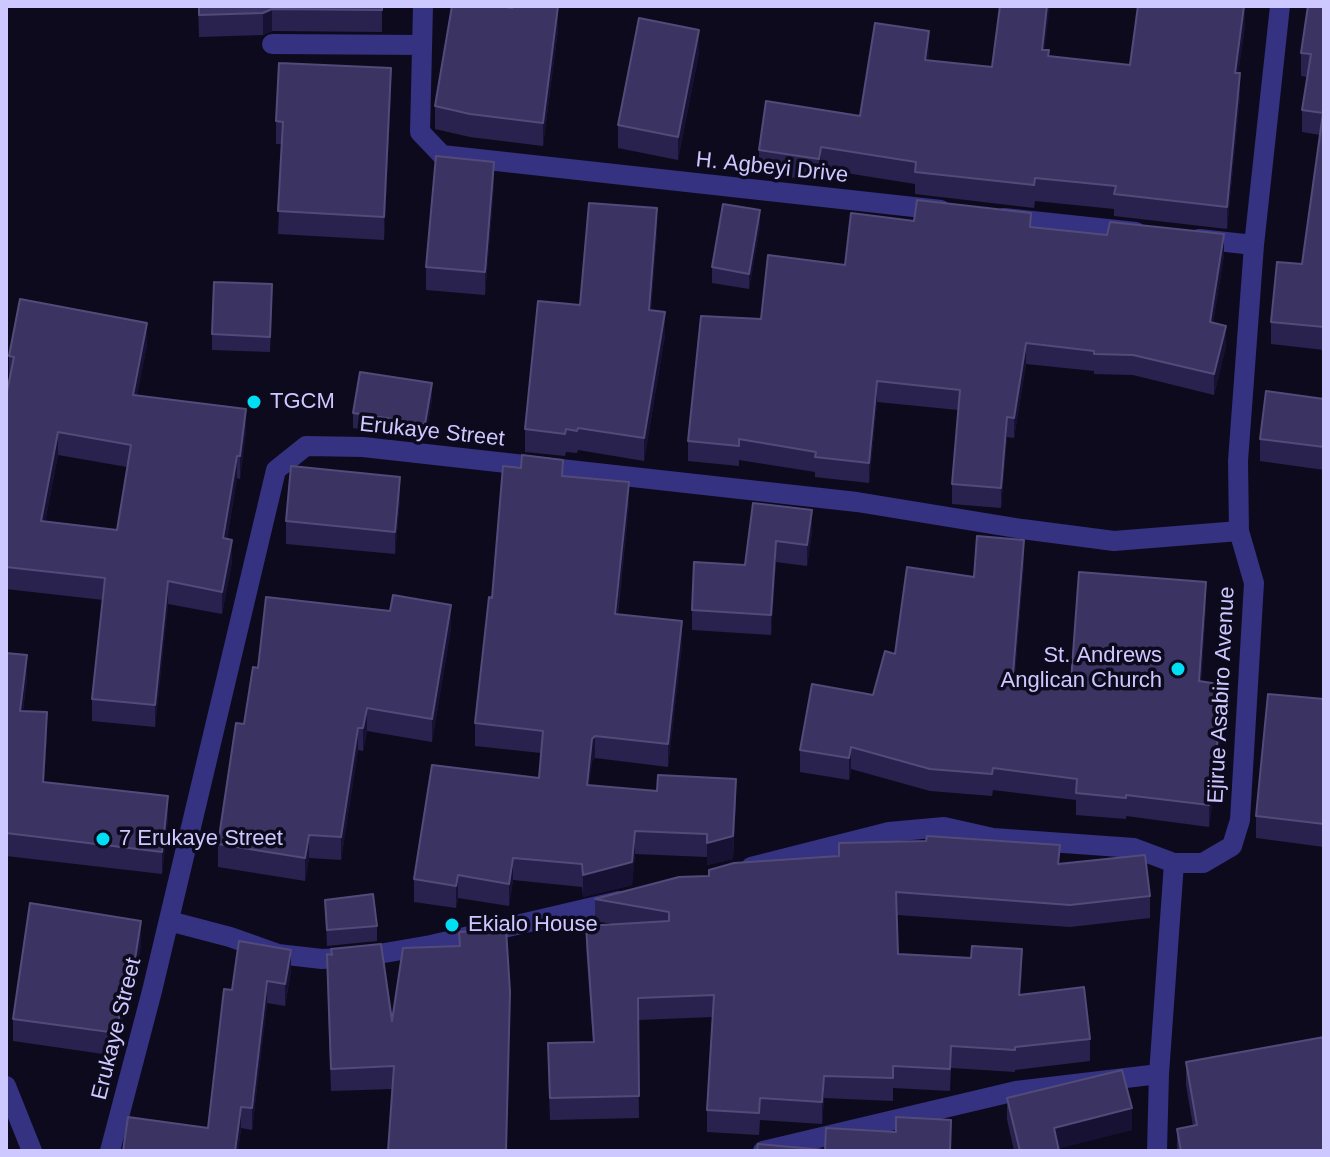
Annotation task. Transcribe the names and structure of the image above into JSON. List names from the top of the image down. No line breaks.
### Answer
{"streets":{"street":["H. Agbeyi Drive","Erukaye Street","Ejirue Asabiro Avenue"]},"crossings":[["Erukaye Street","Ejirue Asabiro Avenue"]],"places":["TGCM","St. Andrews Anglican Church","7 Erukaye Street","Ekialo House"]}
